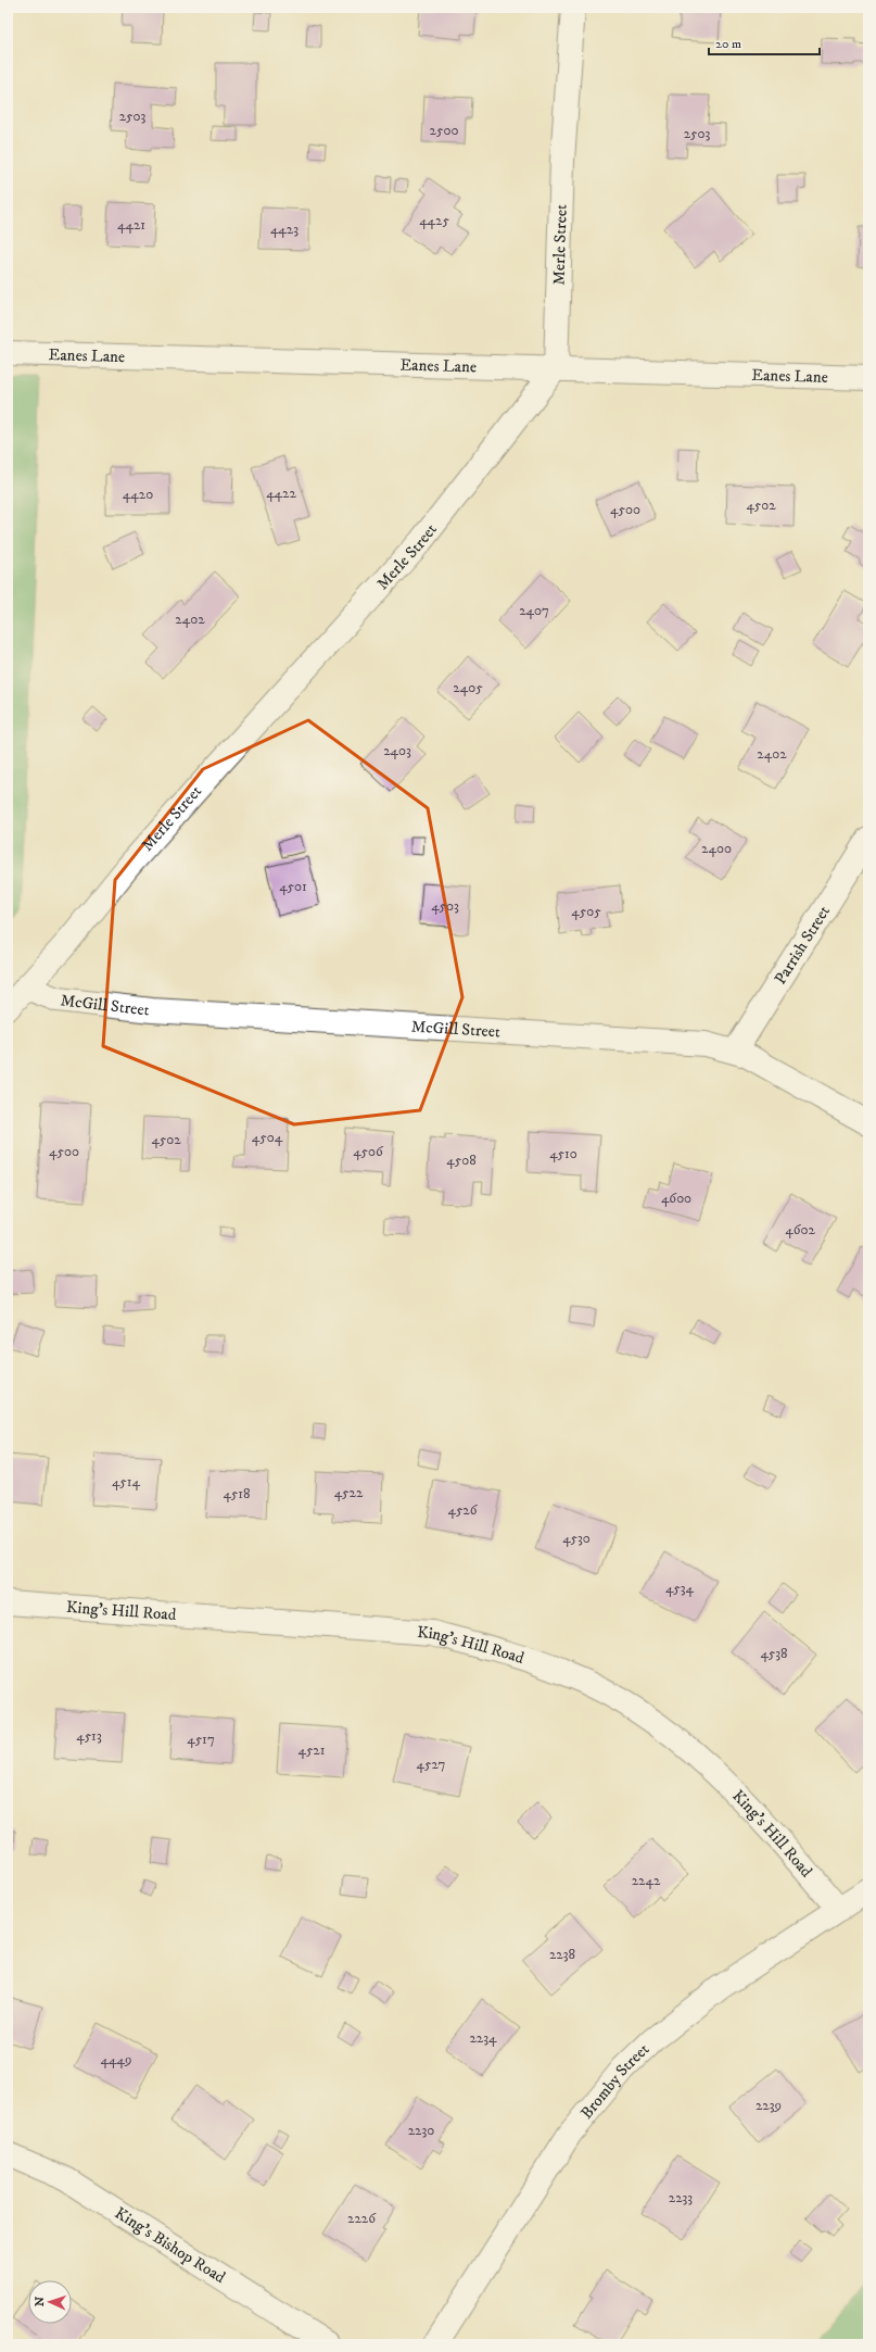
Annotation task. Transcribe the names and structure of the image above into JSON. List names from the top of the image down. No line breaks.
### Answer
{"streets":{"street":["Merle Street","Eanes Lane","Parrish Street","McGill Street","King's Hill Road","Bromby Street","King's Bishop Road"]},"crossings":[["Merle Street","Eanes Lane"],["Merle Street","McGill Street"],["Parrish Street","McGill Street"],["King's Hill Road","Bromby Street"]],"house_numbers":["2503","2500","2503","4425","4421","4423","4422","4420","4502","4500","2407","2402","2405","2403","2402","2400","4501","4503","4505","4504","4502","4500","4506","4510","4508","4600","4602","4514","4522","4518","4526","4530","4534","4538","4513","4517","4521","4527","2242","2238","2234","4449","2239","2230","2233","2226"],"scale_bar":"20 m","north":"left"}
